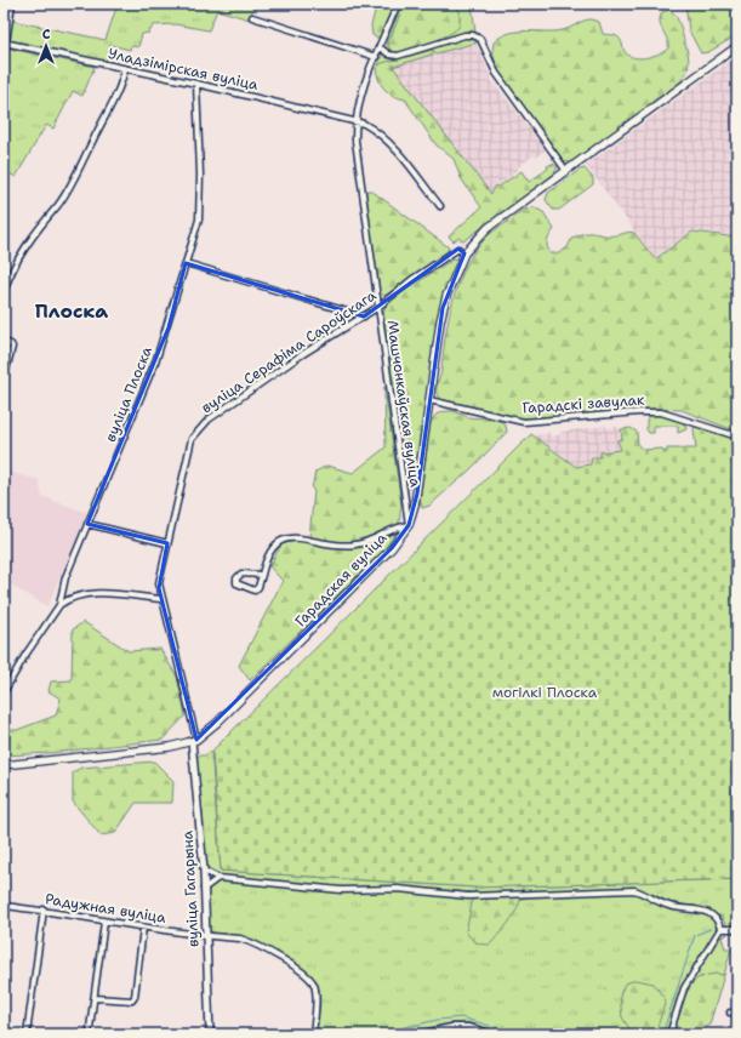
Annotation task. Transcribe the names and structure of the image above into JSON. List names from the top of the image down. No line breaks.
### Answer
{"streets":{"main road":["Гарадская вуліца"],"street":["Уладзімірская вуліца","вуліца Серафіма Сароўскага","вуліца Плоска","Машчонкаўская вуліца","Гарадскі завулак","вуліца Гагарына","Радужная вуліца"]},"crossings":[["Уладзімірская вуліца","вуліца Плоска"],["Уладзімірская вуліца","Машчонкаўская вуліца"],["вуліца Серафіма Сароўскага","Машчонкаўская вуліца"],["вуліца Серафіма Сароўскага","Гарадская вуліца"],["вуліца Серафіма Сароўскага","вуліца Гагарына"],["Машчонкаўская вуліца","Гарадская вуліца"],["Гарадскі завулак","Гарадская вуліца"],["Гарадская вуліца","вуліца Гагарына"],["вуліца Гагарына","Радужная вуліца"]],"districts":["Плоска"],"parks":["могілкі Плоска"],"north":"top"}
